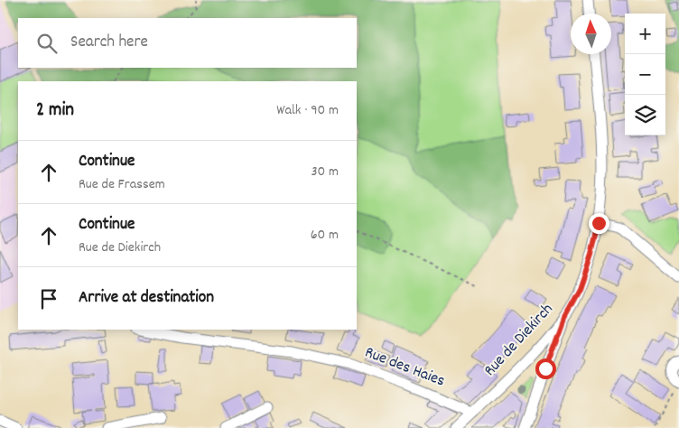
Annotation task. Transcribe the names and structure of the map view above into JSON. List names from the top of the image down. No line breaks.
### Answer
{"streets":{"street":["Rue de Diekirch","Rue des Haies"]},"crossings":[["Rue de Diekirch","Rue des Haies"]],"north":"top","page":{"map_buttons":["+","−"],"search":"Search here","heading":["2 min","Walk · 90 m"],"list":[["Continue","Rue de Frassem","30 m"],["Continue","Rue de Diekirch","60 m"],"Arrive at destination"]}}
